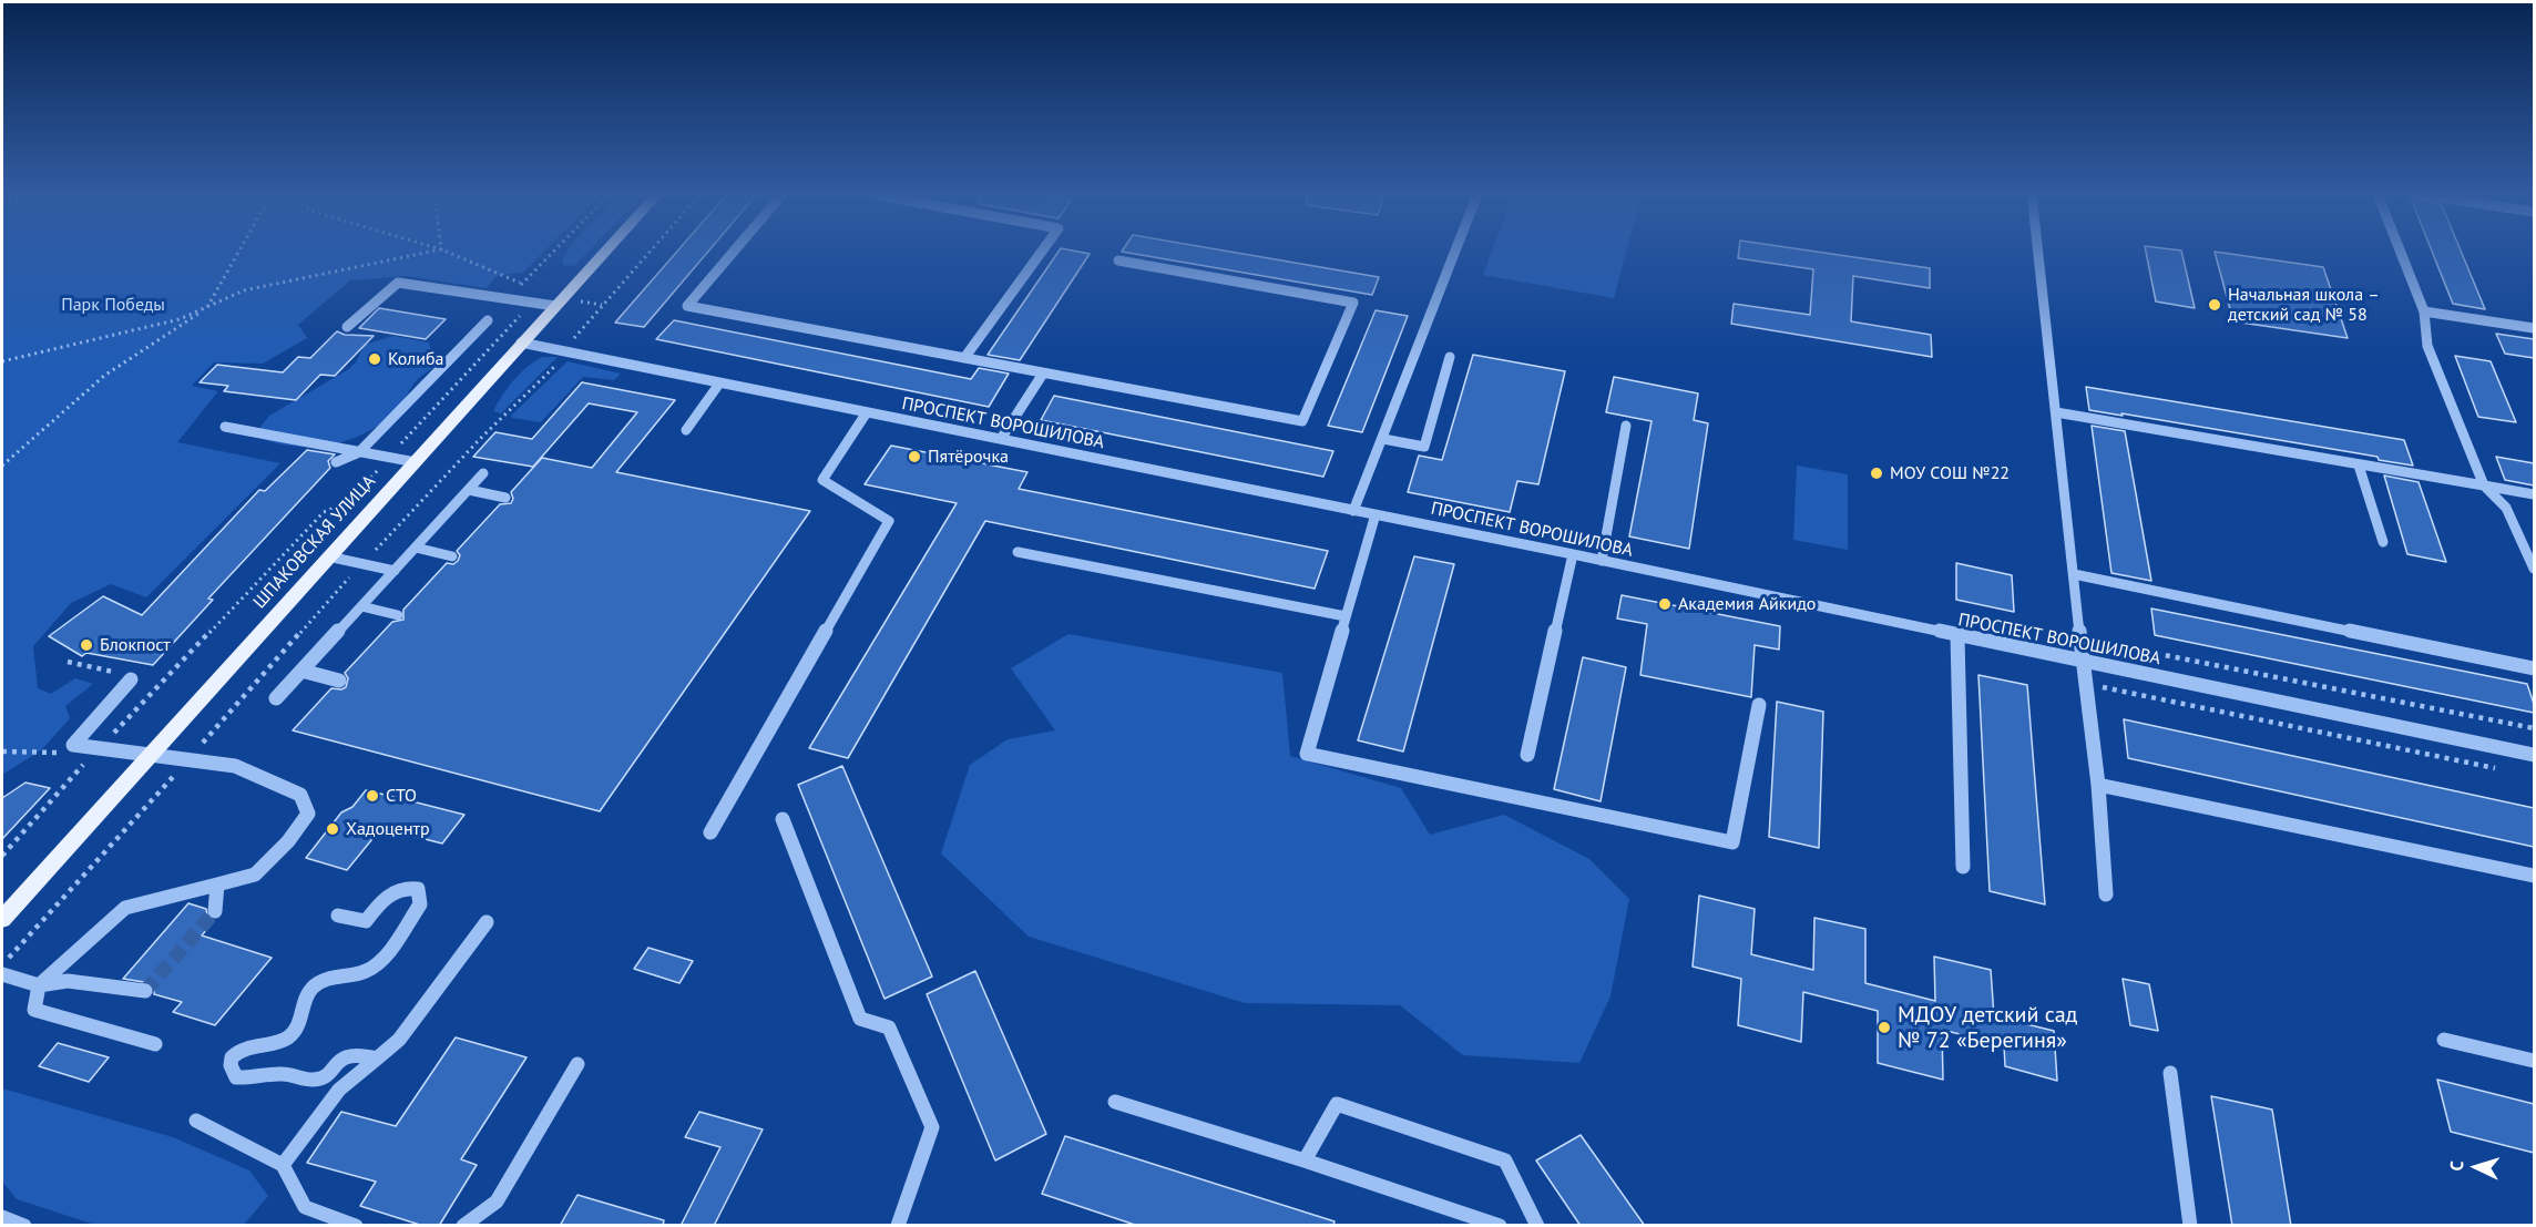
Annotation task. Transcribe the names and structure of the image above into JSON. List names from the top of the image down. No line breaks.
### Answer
{"streets":{"main road":["ШПАКОВСКАЯ УЛИЦА"],"street":["ПРОСПЕКТ ВОРОШИЛОВА"]},"crossings":[["ПРОСПЕКТ ВОРОШИЛОВА","ШПАКОВСКАЯ УЛИЦА"]],"parks":["Парк Победы"],"places":["Начальная школа – детский сад № 58","Колиба","Пятёрочка","МОУ СОШ №22","Академия Айкидо","Блокпост","СТО","Хадоцентр","МДОУ детский сад № 72 «Берегиня»"],"north":"left"}
